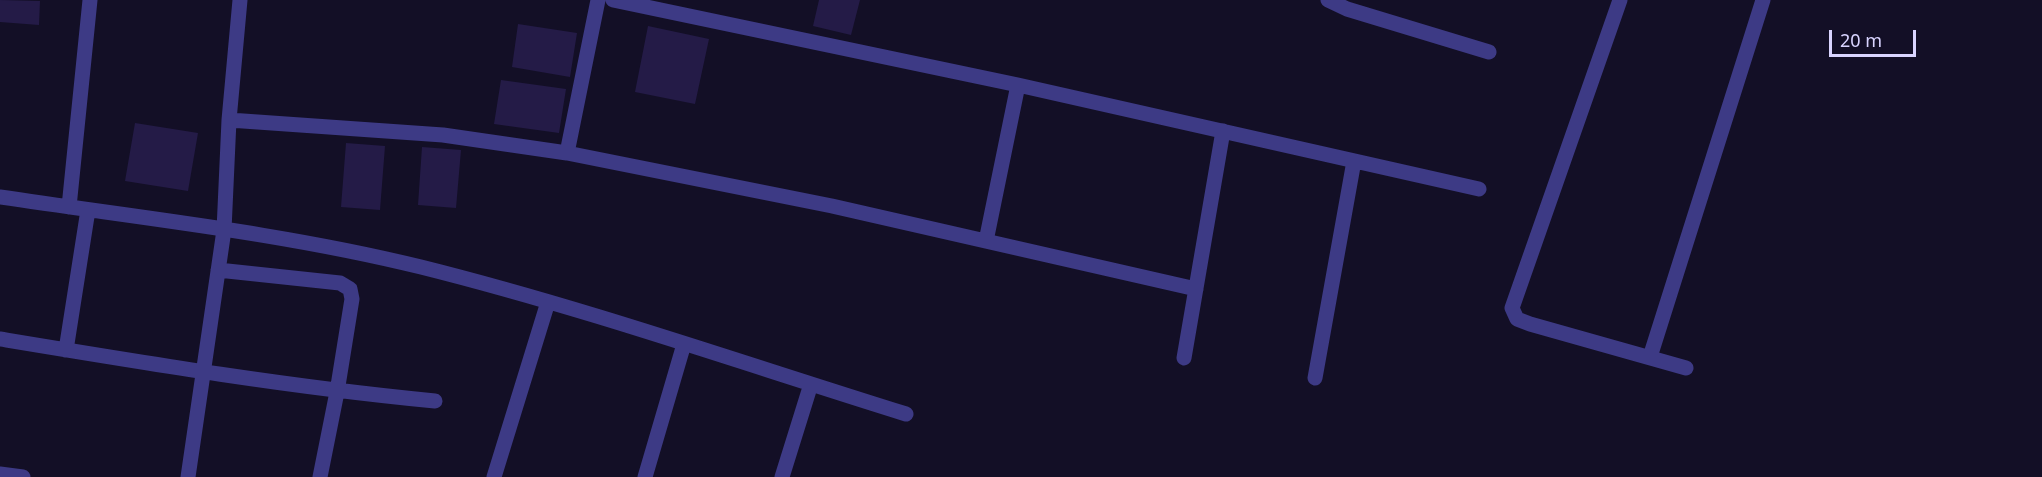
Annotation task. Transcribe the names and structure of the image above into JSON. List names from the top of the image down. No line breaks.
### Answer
{"scale_bar":"20 m"}
